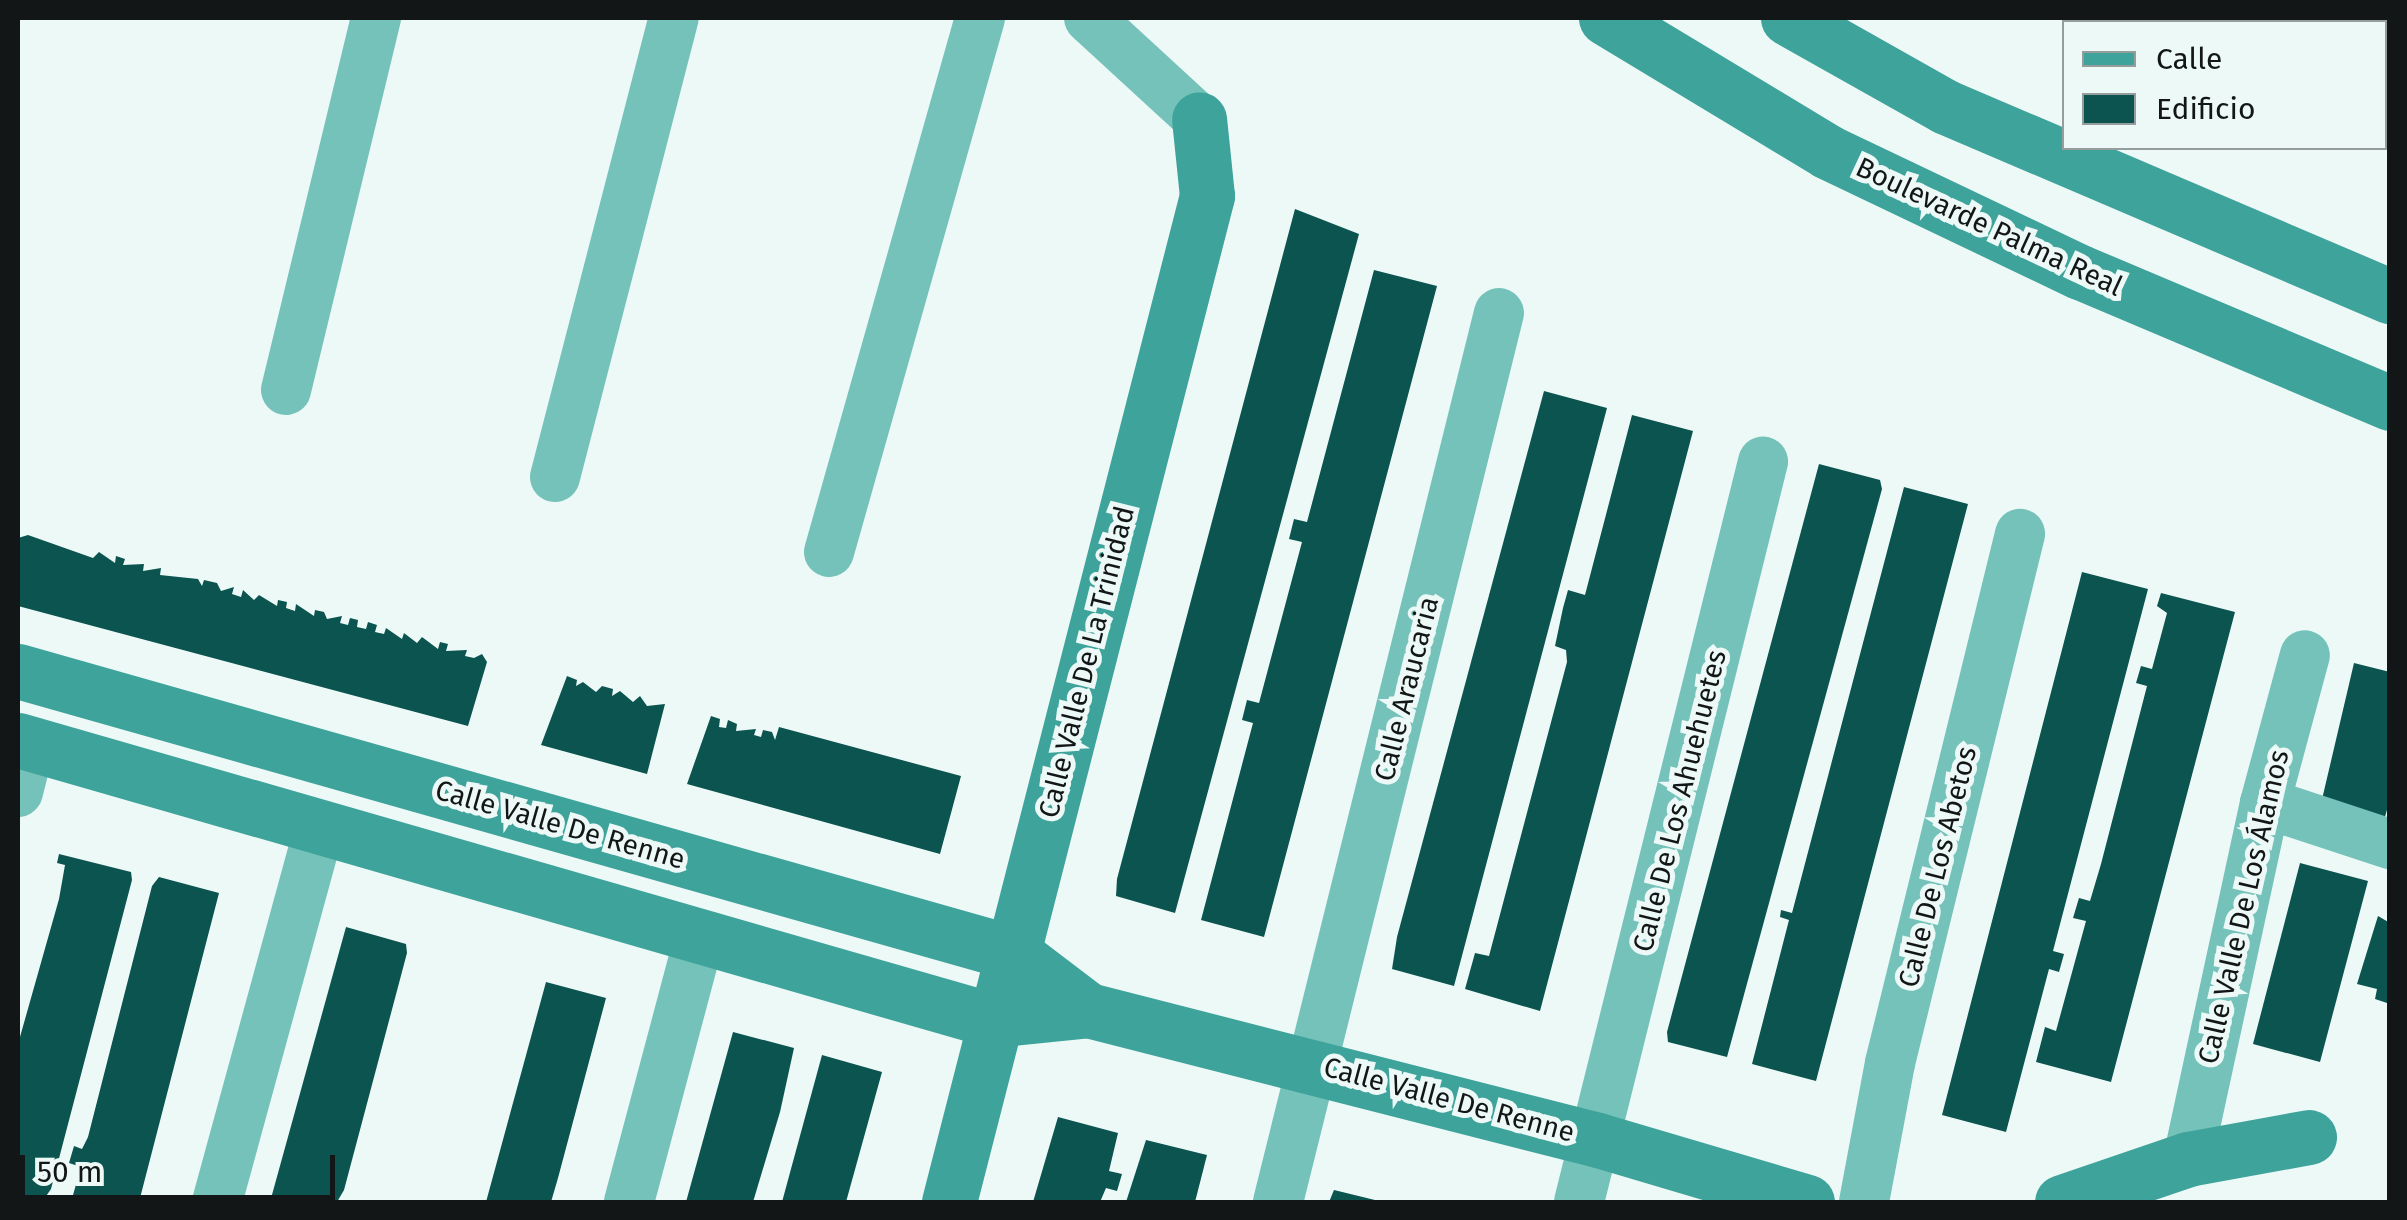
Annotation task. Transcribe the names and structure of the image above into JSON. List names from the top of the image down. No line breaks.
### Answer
{"streets":{"street":["Boulevarde Palma Real","Calle Valle De La Trinidad","Calle Araucaria","Calle De Los Ahuehuetes","Calle Valle De Renne","Calle De Los Abetos","Calle Valle De Los Álamos"]},"crossings":[["Calle Valle De La Trinidad","Calle Valle De Renne"],["Calle Araucaria","Calle Valle De Renne"],["Calle De Los Ahuehuetes","Calle Valle De Renne"]],"legend":["Calle","Edificio"],"scale_bar":"50 m"}
